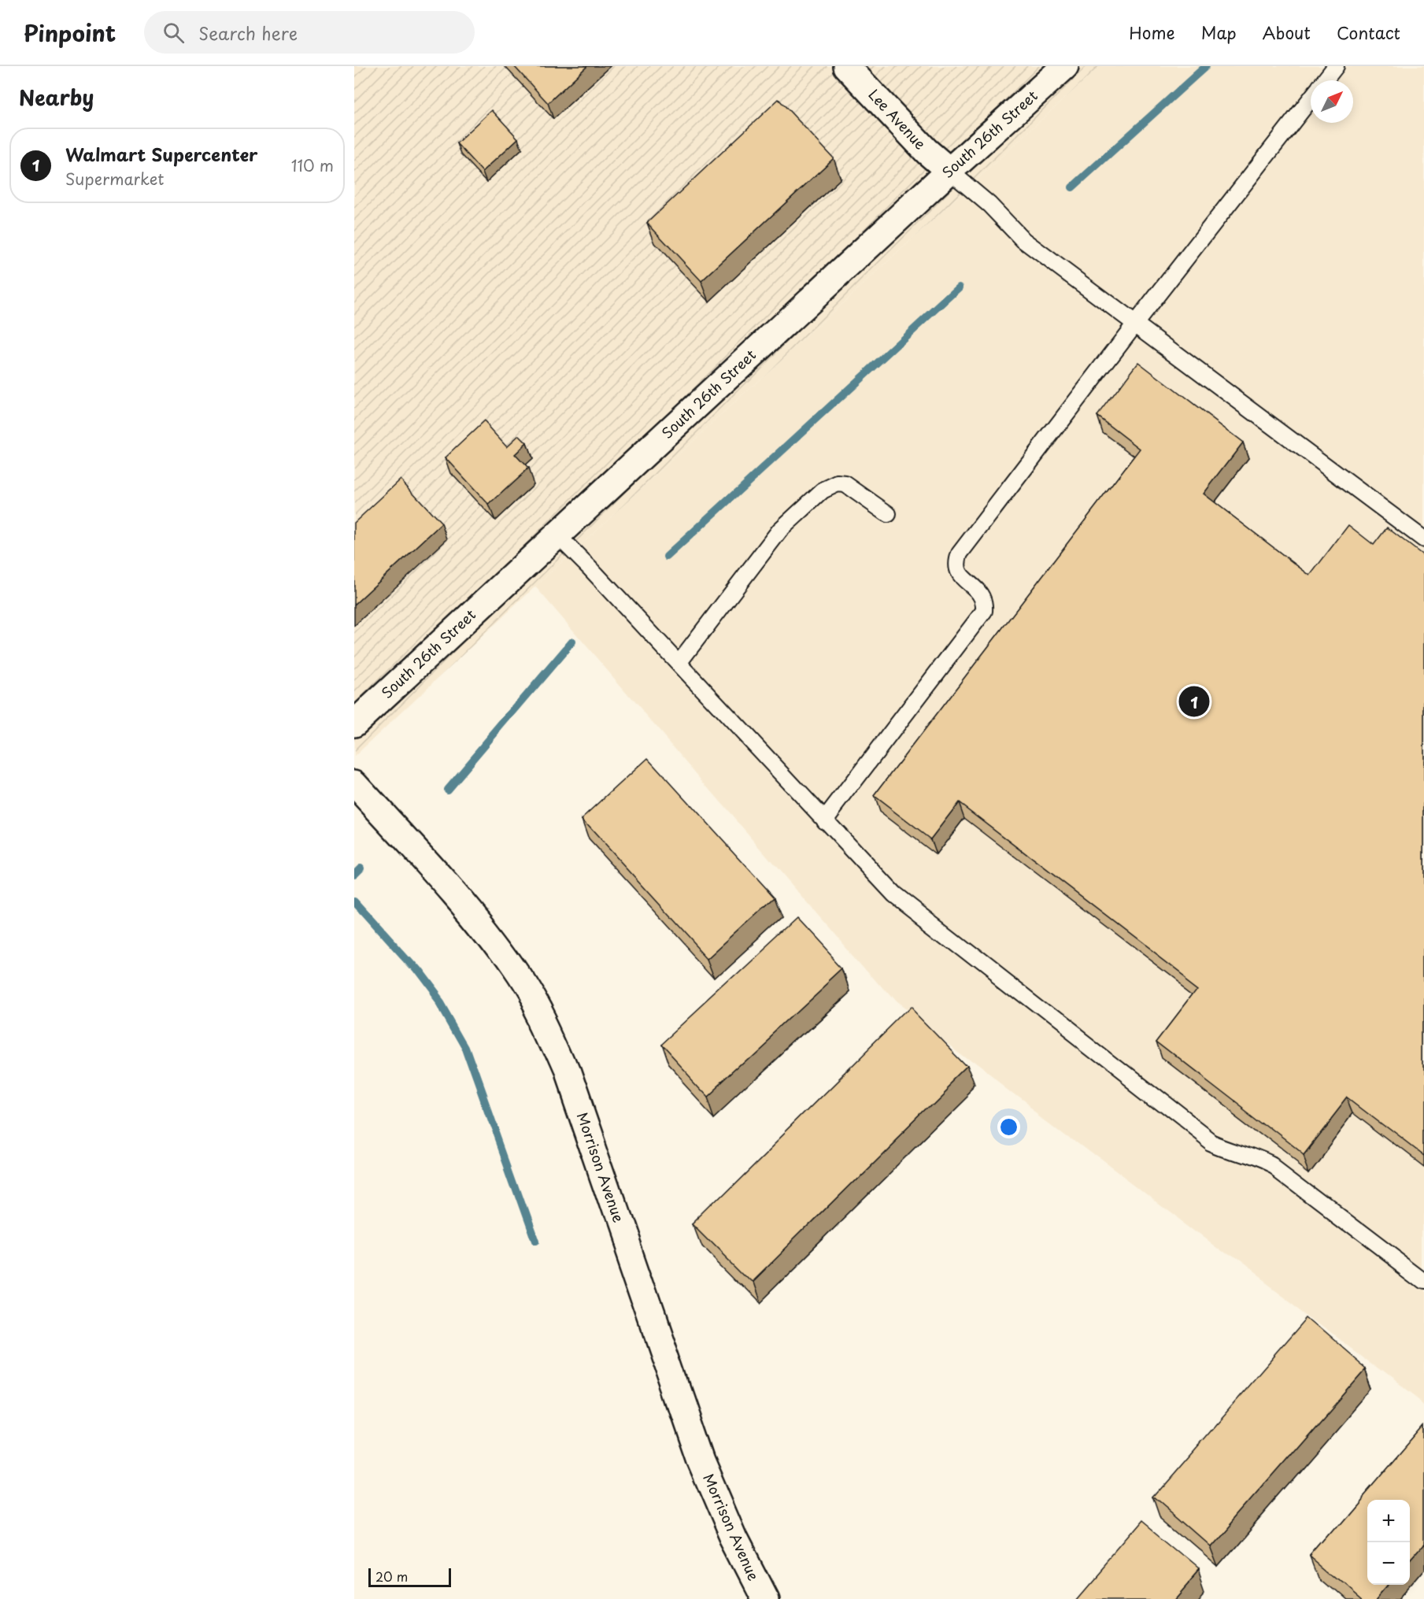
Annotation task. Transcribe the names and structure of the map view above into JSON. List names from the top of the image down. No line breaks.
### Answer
{"streets":{"street":["Lee Avenue","South 26th Street","Morrison Avenue"]},"crossings":[["Lee Avenue","South 26th Street"]],"scale_bar":"20 m","north":"top right","page":{"header":"Pinpoint","search":"Search here","nav":["Home","Map","About","Contact"],"heading":"Nearby","list":[{"mark":"1","name":"Walmart Supercenter","note":"Supermarket","value":"110 m"}],"pins":"1","map_buttons":["+","−"],"scale":"20 m"}}
